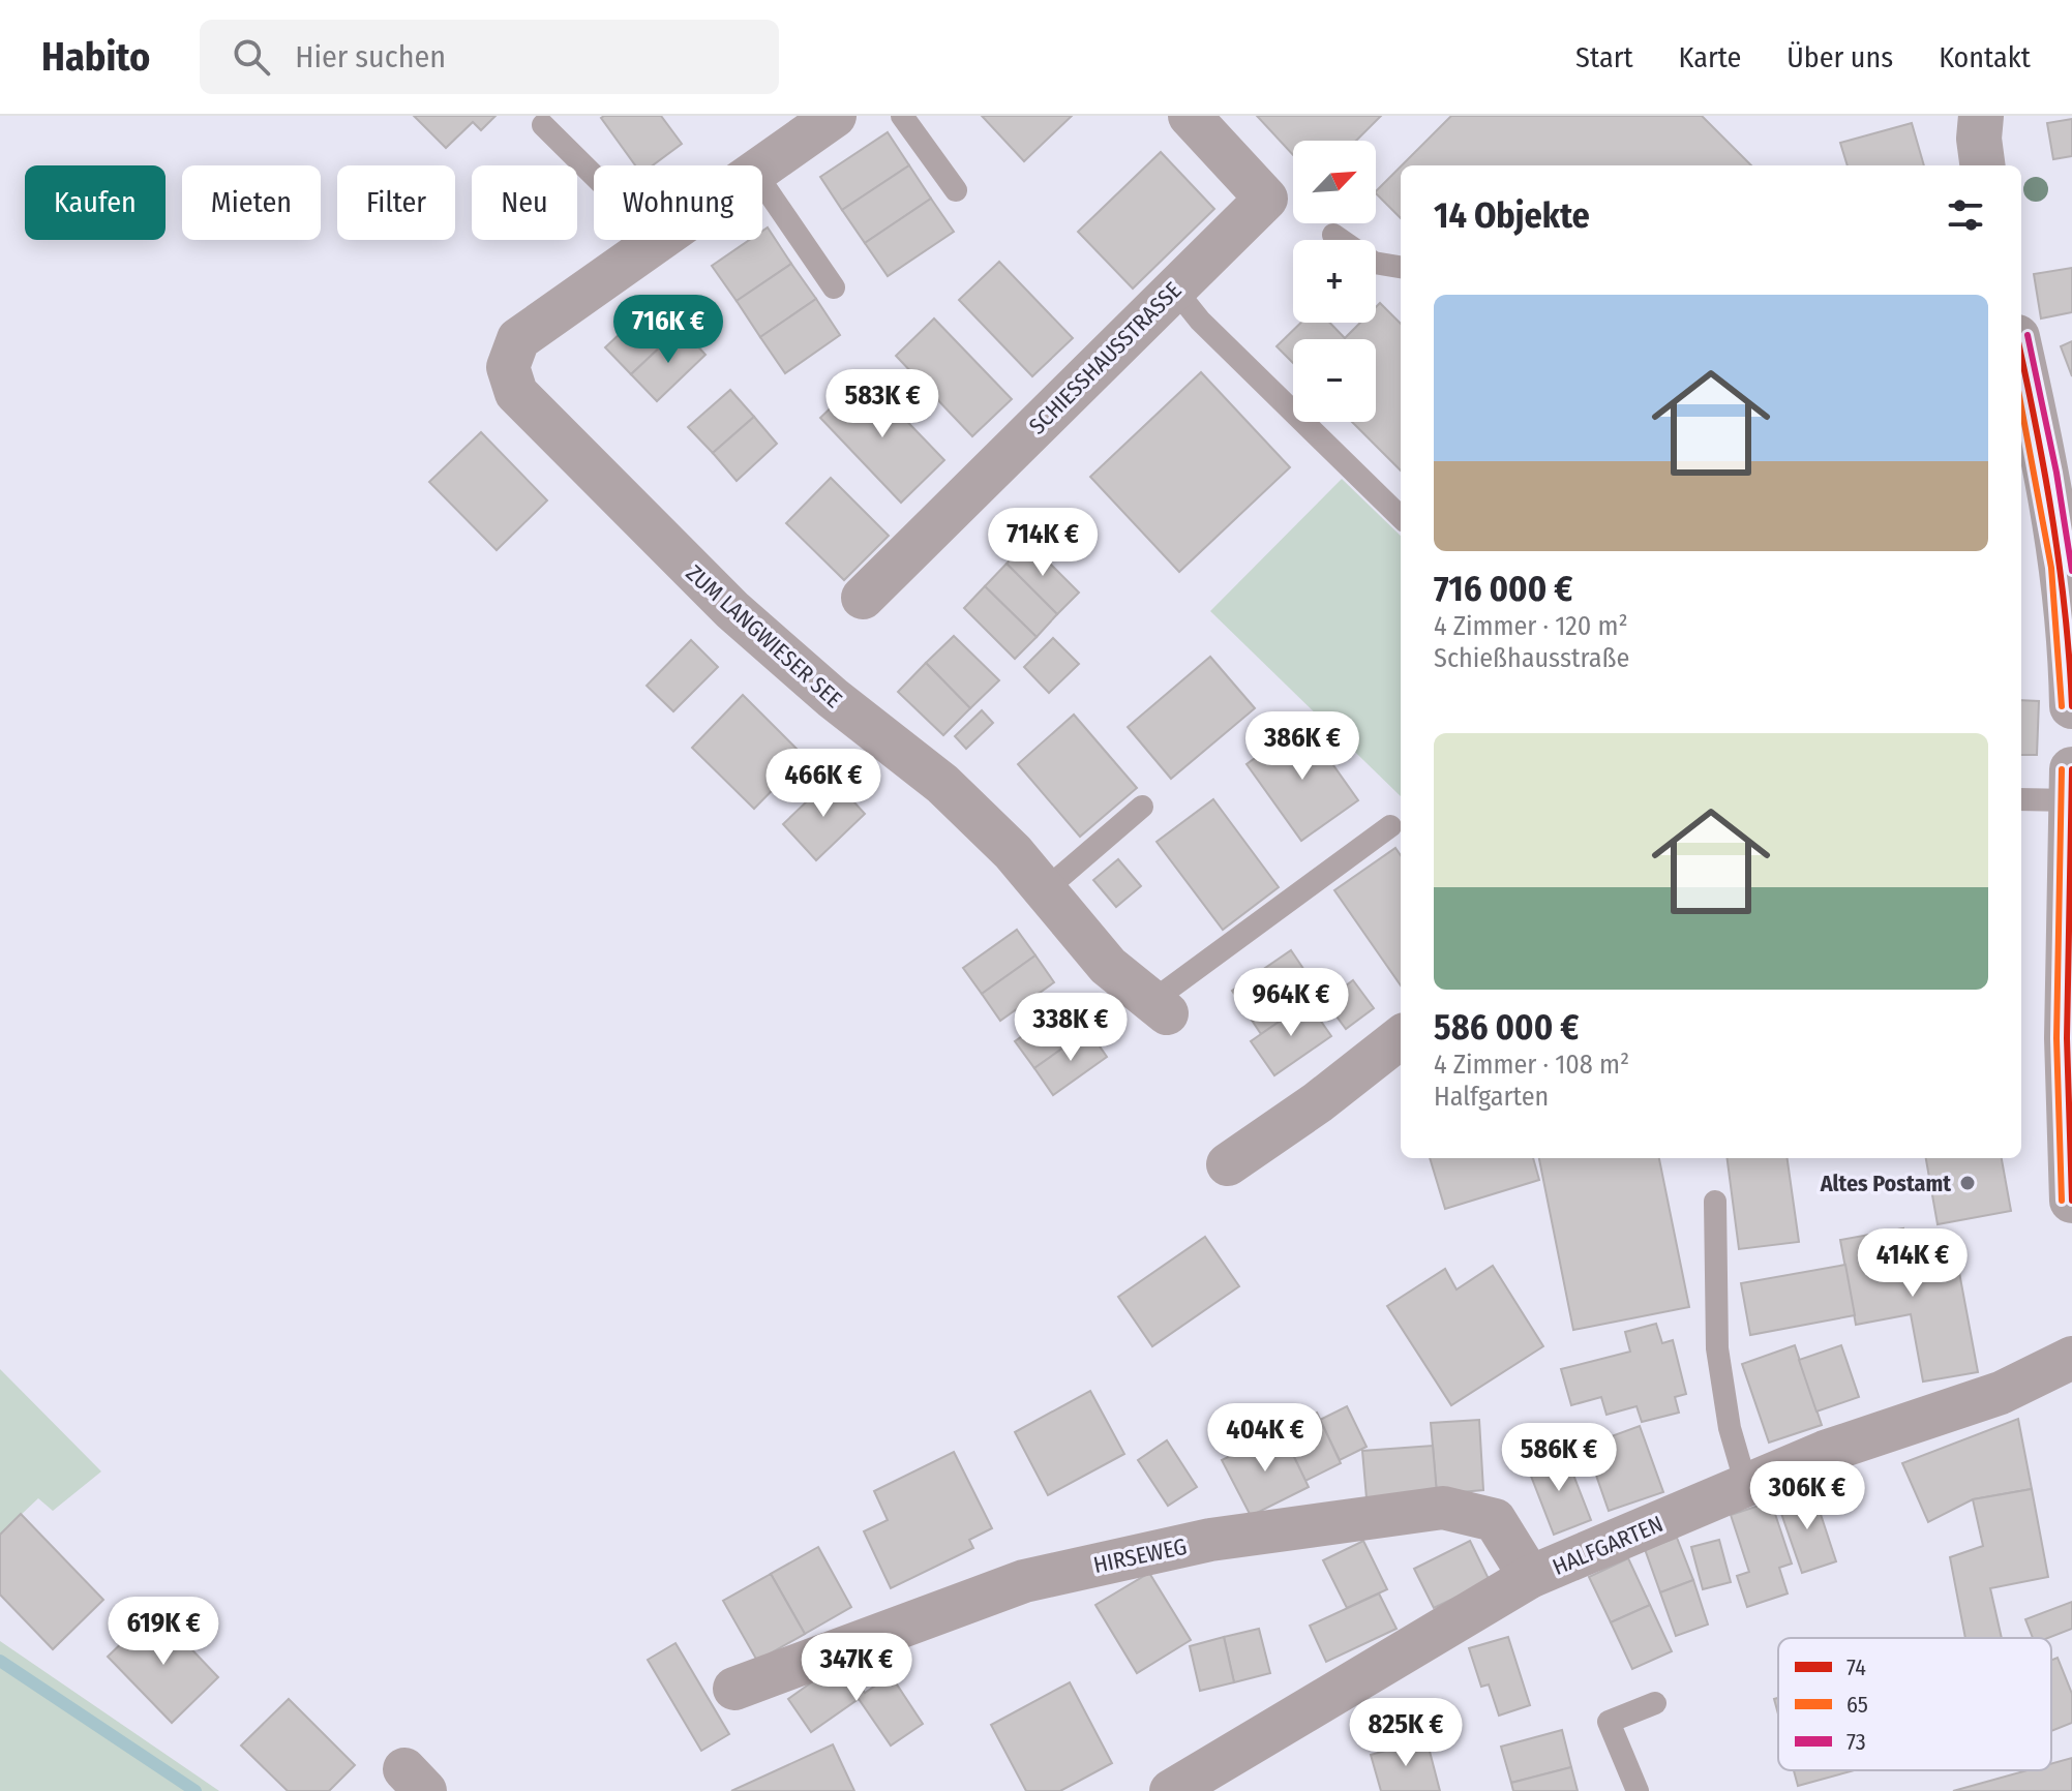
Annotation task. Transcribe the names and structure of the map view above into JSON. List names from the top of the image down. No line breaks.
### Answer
{"streets":{"street":["SCHIESSHAUSSTRASSE","ZUM LANGWIESER SEE","HALFGARTEN","HIRSEWEG"]},"crossings":[["HALFGARTEN","HIRSEWEG"]],"places":["Altes Postamt"],"lines":["transit line 73","transit line 74","transit line 65"],"legend":["74","65","73"],"north":"top right","page":{"header":"Habito","search":"Hier suchen","nav":["Start","Karte","Über uns","Kontakt"],"map_buttons":["+","−"],"chip":["Kaufen","Mieten","Filter","Neu","Wohnung"],"heading":"14 Objekte","list":[{"name":"716 000 €","note":"4 Zimmer · 120 m² · Schießhausstraße"},{"name":"586 000 €","note":"4 Zimmer · 108 m² · Halfgarten"}],"price":["716K €","583K €","714K €","386K €","466K €","964K €","338K €","414K €","404K €","586K €","306K €","619K €","347K €","825K €"]}}
